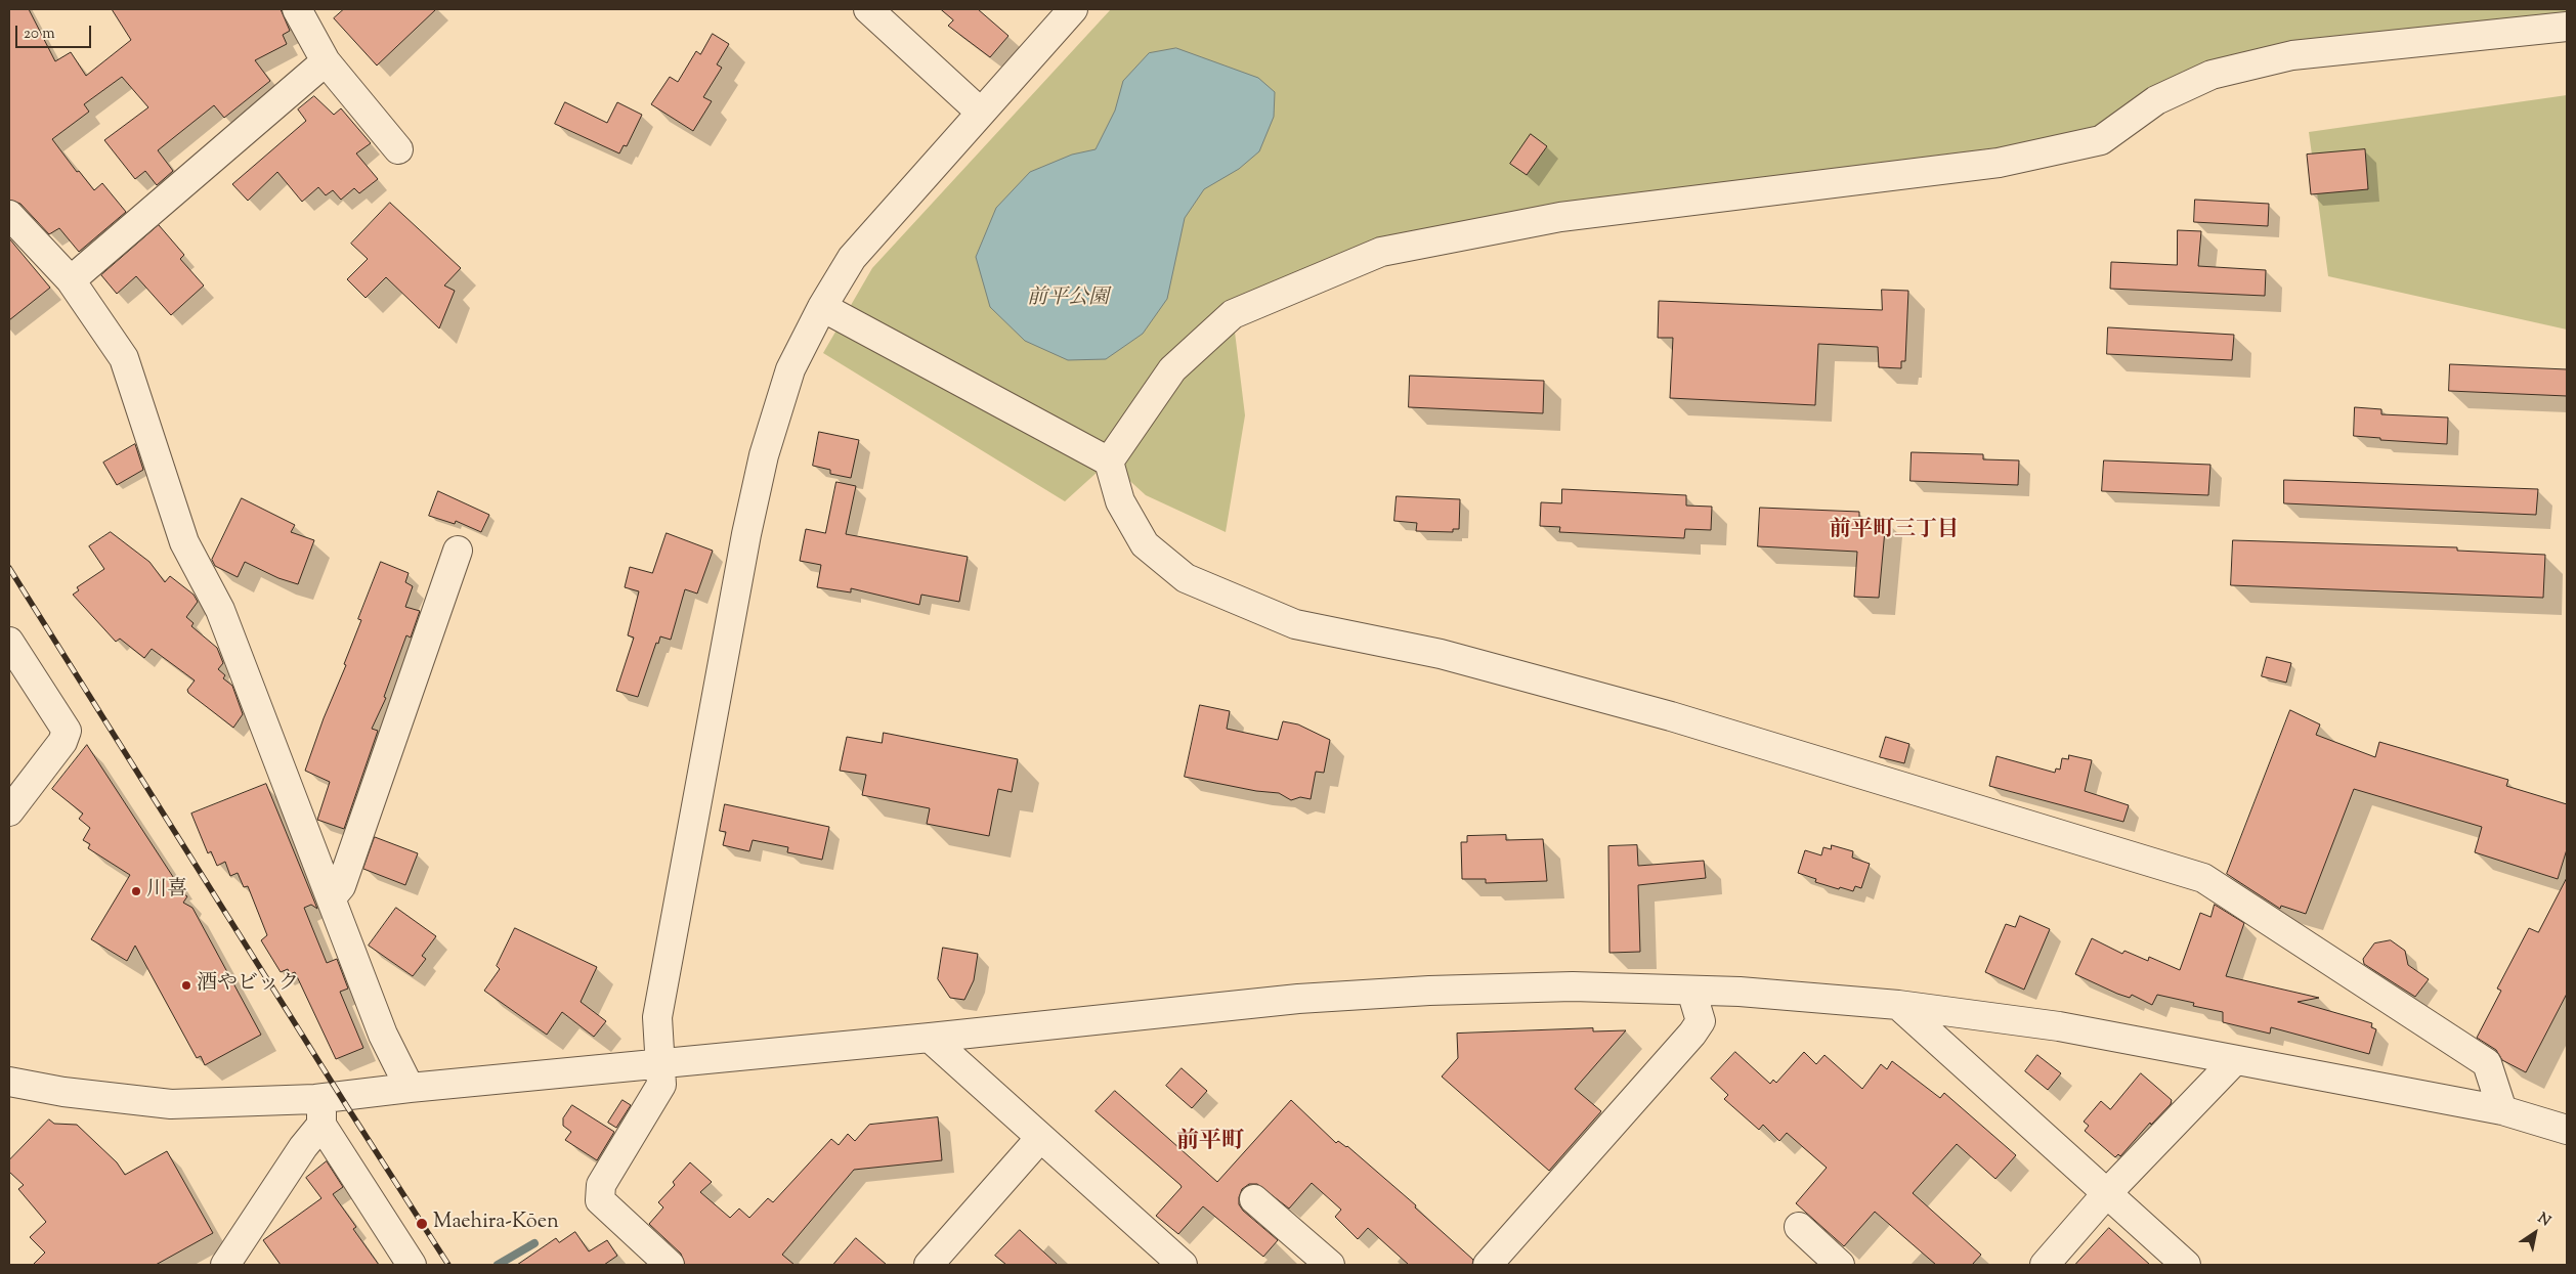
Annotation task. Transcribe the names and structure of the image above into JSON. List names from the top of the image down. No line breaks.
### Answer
{"districts":["前平町三丁目","前平町"],"parks":["前平公園"],"places":["川喜","酒やビック","Maehira-Kōen"],"scale_bar":"20 m","north":"top right"}
